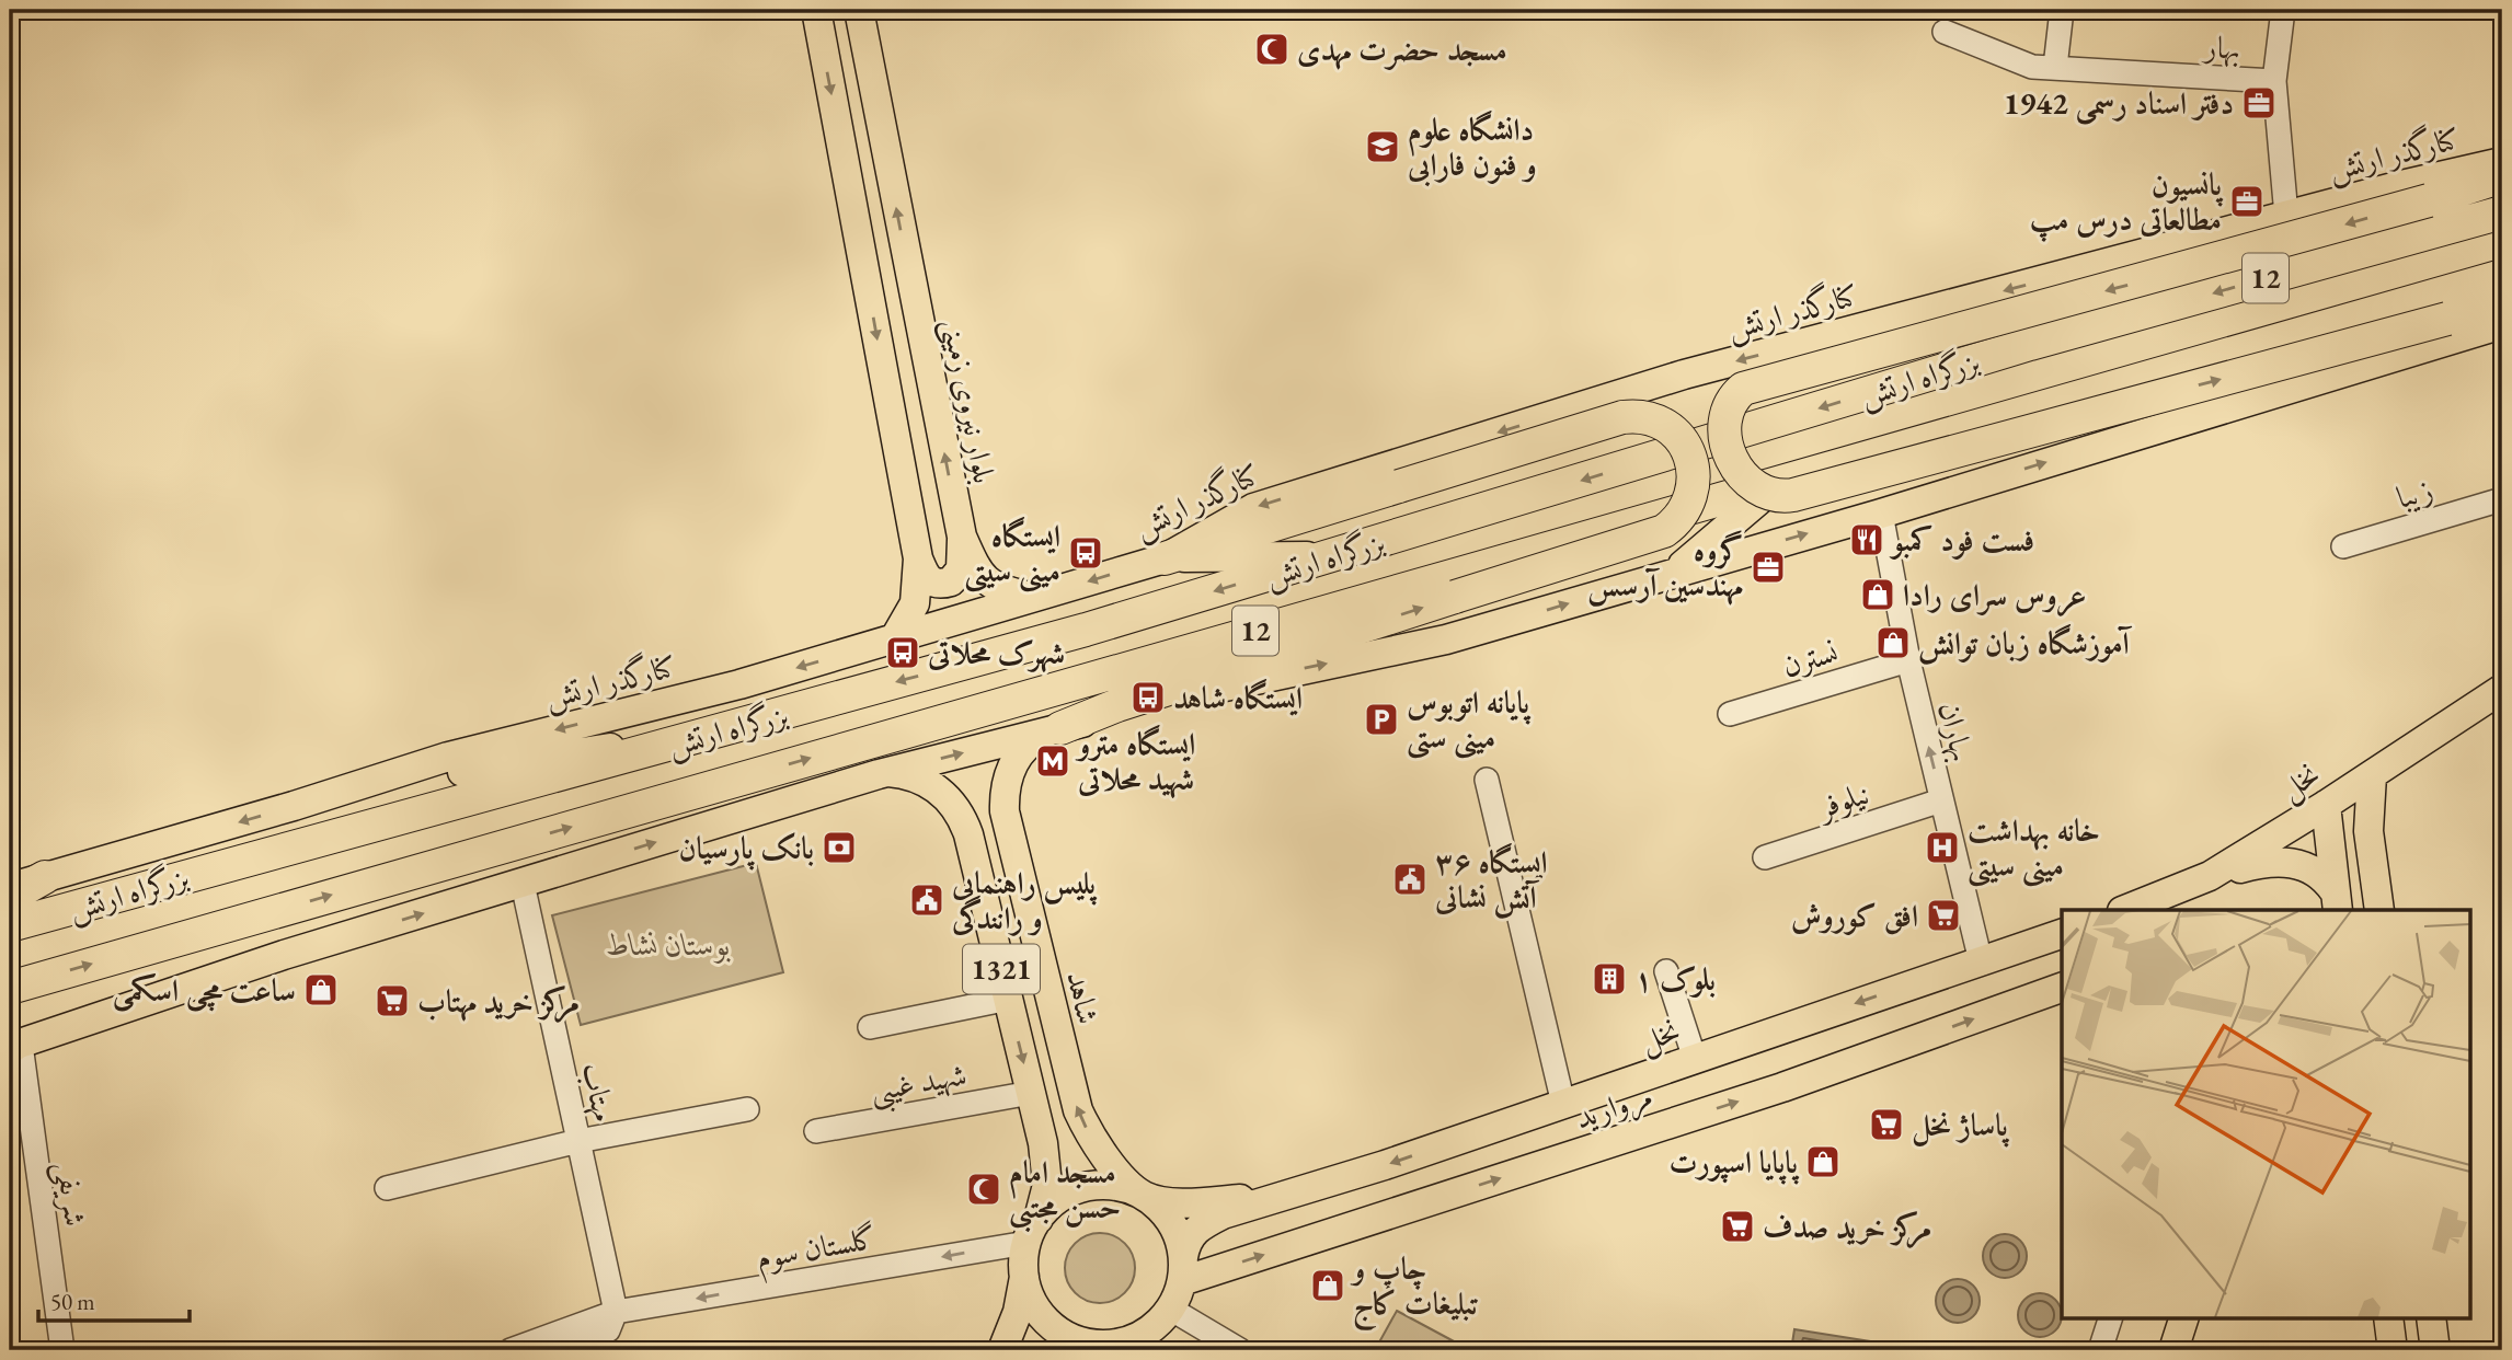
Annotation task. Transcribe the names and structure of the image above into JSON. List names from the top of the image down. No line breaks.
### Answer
{"streets":{"highway":["12","بزرگراه ارتش"],"main road":["کنارگذر ارتش","بلوار نیروی زمینی","نخل","1321","شاهد","مروارید"],"street":["بهار","زیبا","نسترن","بهاران","نیلوفر","شهید غیبی","مهتاب","شریفی","گلستان سوم"]},"crossings":[["کنارگذر ارتش","بلوار نیروی زمینی"],["نسترن","بهاران"],["بهاران","نخل"],["بهاران","نیلوفر"],["1321","شاهد"],["1321","شهید غیبی"],["1321","مروارید"],["1321","گلستان سوم"],["شاهد","مروارید"],["شاهد","گلستان سوم"],["مهتاب","گلستان سوم"],["مروارید","گلستان سوم"]],"one_way":["نخل","مروارید"],"parks":["بوستان نشاط"],"places":{"mosque":["مسجد حضرت مهدی","مسجد امام حسن مجتبی"],"office":["دفتر اسناد رسمی 1942","پانسیون مطالعاتی درس مپ","گروه مهندسین آرسس"],"school or university":["دانشگاه علوم و فنون فارابی"],"restaurant":["فست فود کمبو"],"bus stop":["ایستگاه مینی سیتی","شهرک محلاتی","ایستگاه شاهد"],"shop":["عروس سرای رادا","آموزشگاه زبان توانش","ساعت مچی اسکمی","پاپایا اسپورت","چاپ و تبلیغات کاج"],"parking":["پایانه اتوبوس مینی ستی"],"metro station":["ایستگاه مترو شهید محلاتی"],"bank":["بانک پارسیان"],"hospital":["خانه بهداشت مینی سیتی"],"public building":["ایستگاه ۳۶ آتش نشانی","پلیس راهنمایی و رانندگی"],"supermarket":["افق کوروش","مرکز خرید مهتاب","پاساژ نخل","مرکز خرید صدف"],"building":["۱ بلوک"]},"scale_bar":"50 m"}
